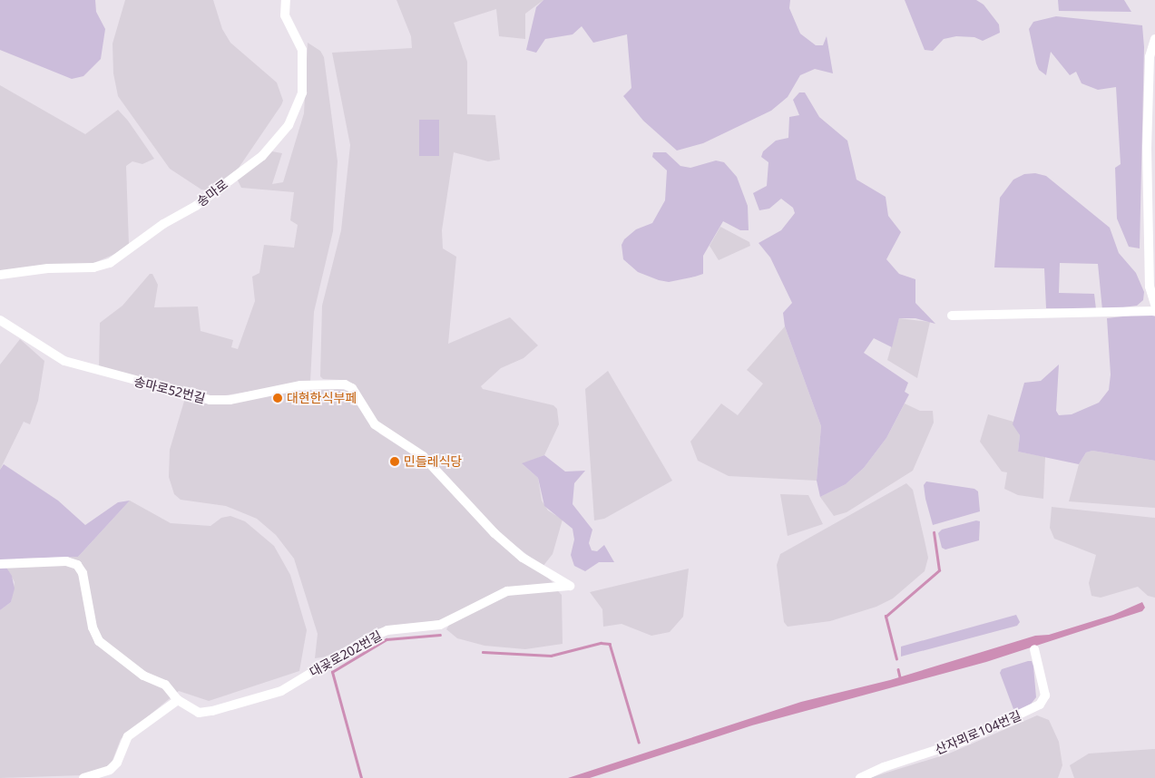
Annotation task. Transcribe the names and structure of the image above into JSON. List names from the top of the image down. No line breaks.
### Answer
{"streets":{"street":["송마로","송마로52번길","대곶로202번길","산자뫼로104번길"]},"crossings":[["송마로52번길","대곶로202번길"]],"places":["대현한식부페","민들레식당"]}
